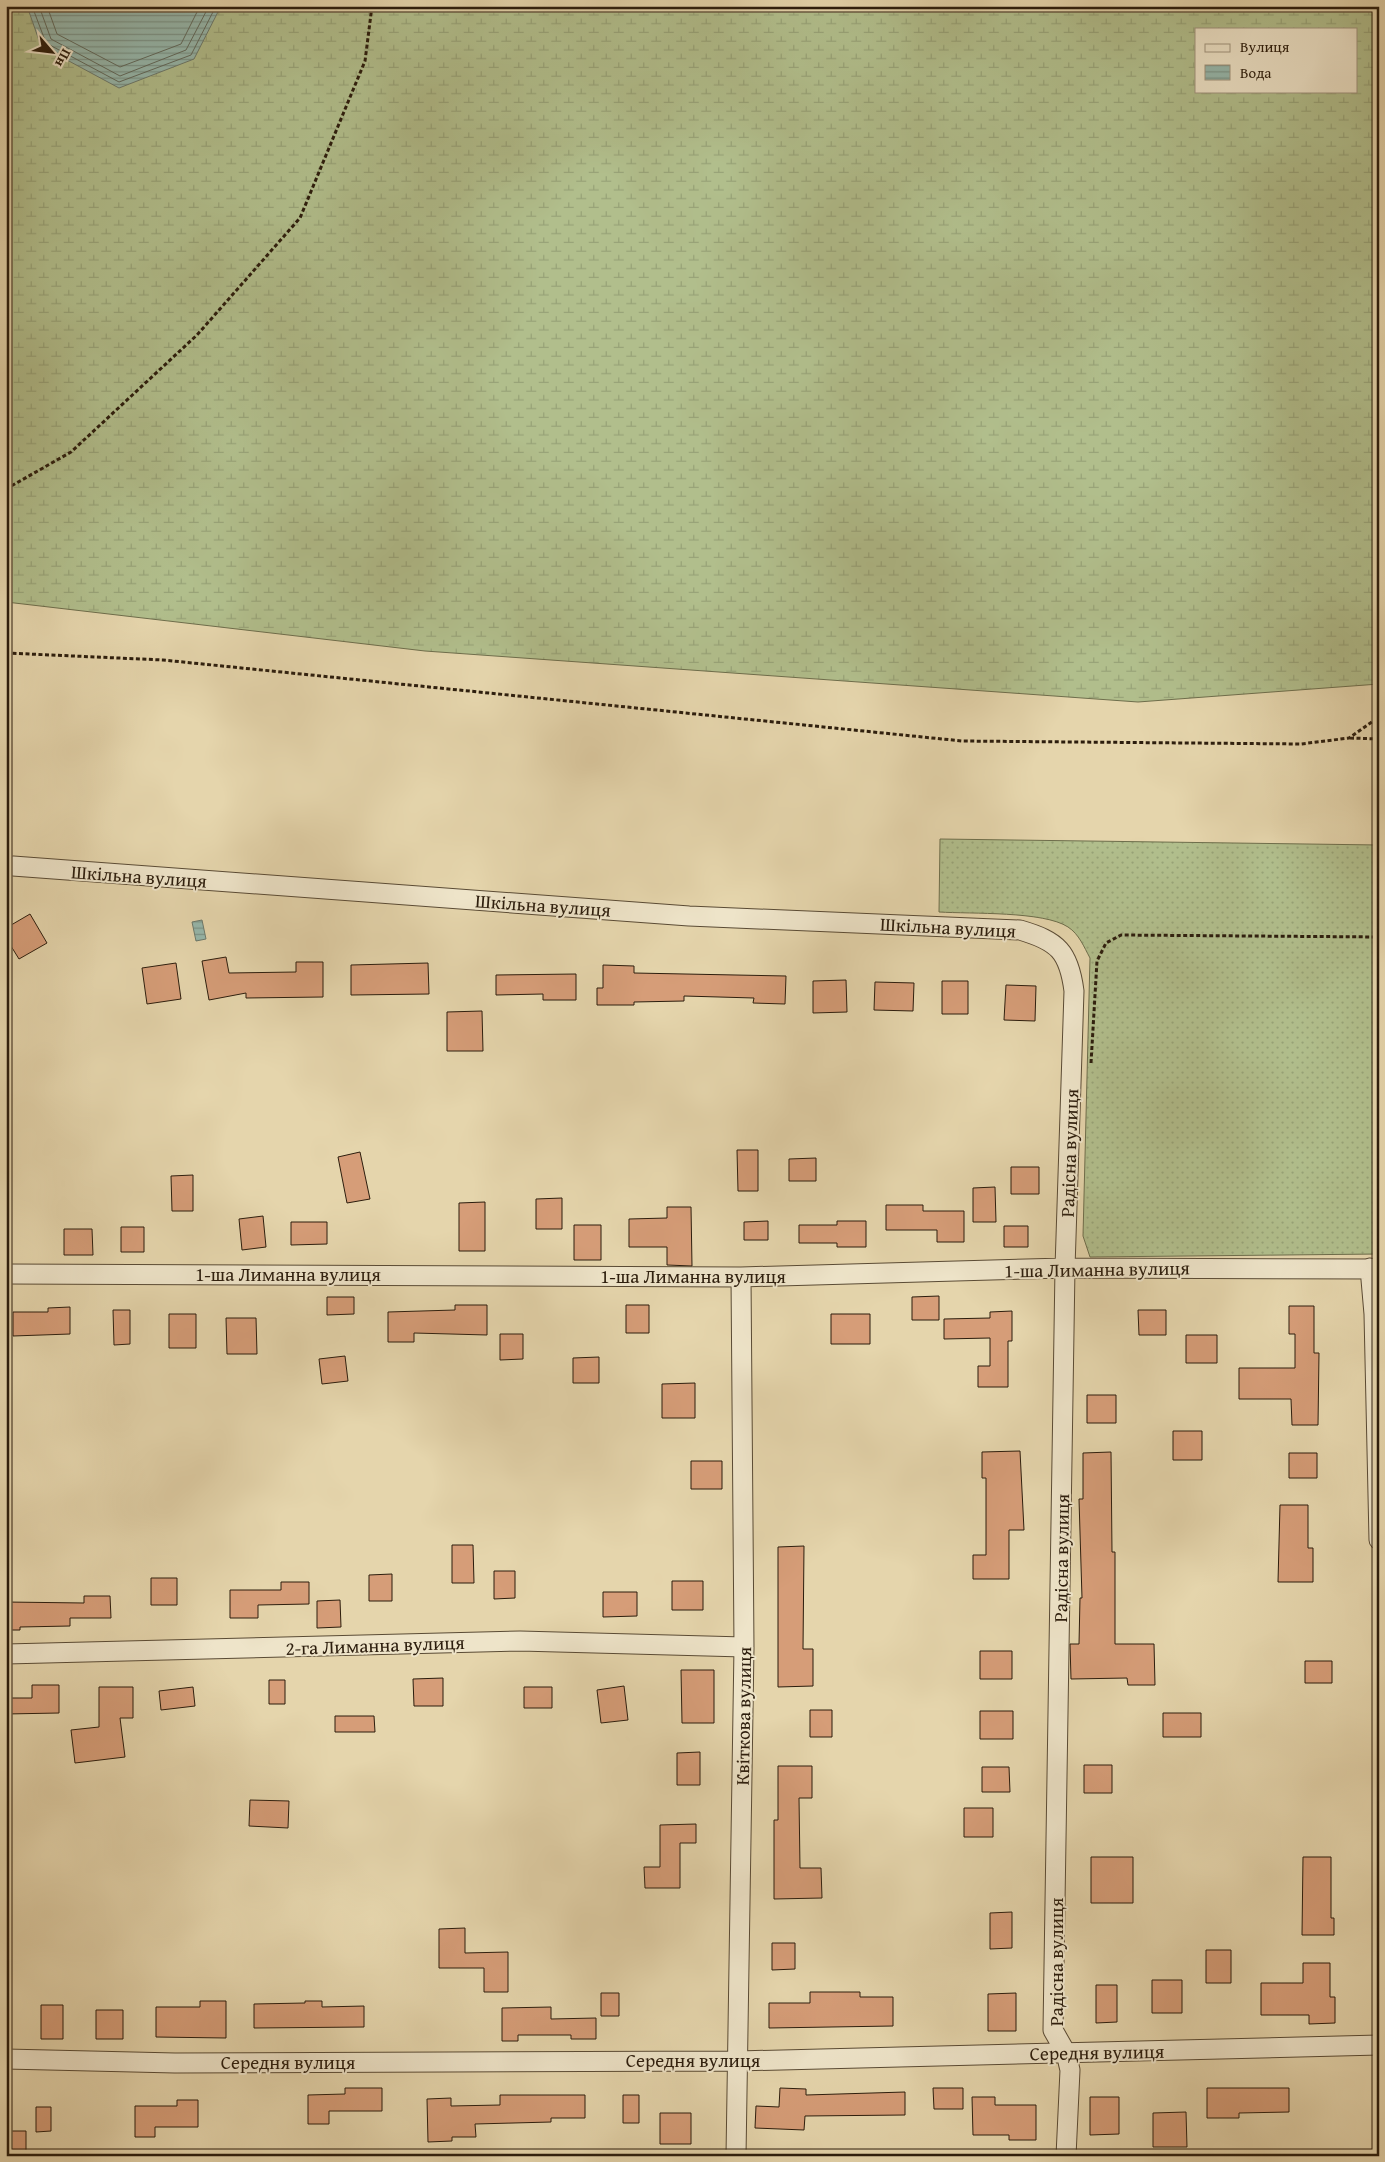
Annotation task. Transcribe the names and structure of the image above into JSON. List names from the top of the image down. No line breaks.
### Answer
{"streets":{"street":["Шкільна вулиця","Радісна вулиця","1-ша Лиманна вулиця","2-га Лиманна вулиця","Квіткова вулиця","Середня вулиця"]},"crossings":[["Шкільна вулиця","Радісна вулиця"],["Радісна вулиця","1-ша Лиманна вулиця"],["Радісна вулиця","Середня вулиця"],["1-ша Лиманна вулиця","Квіткова вулиця"],["2-га Лиманна вулиця","Квіткова вулиця"],["Квіткова вулиця","Середня вулиця"]],"legend":["Вулиця","Вода"],"north":"bottom right"}
